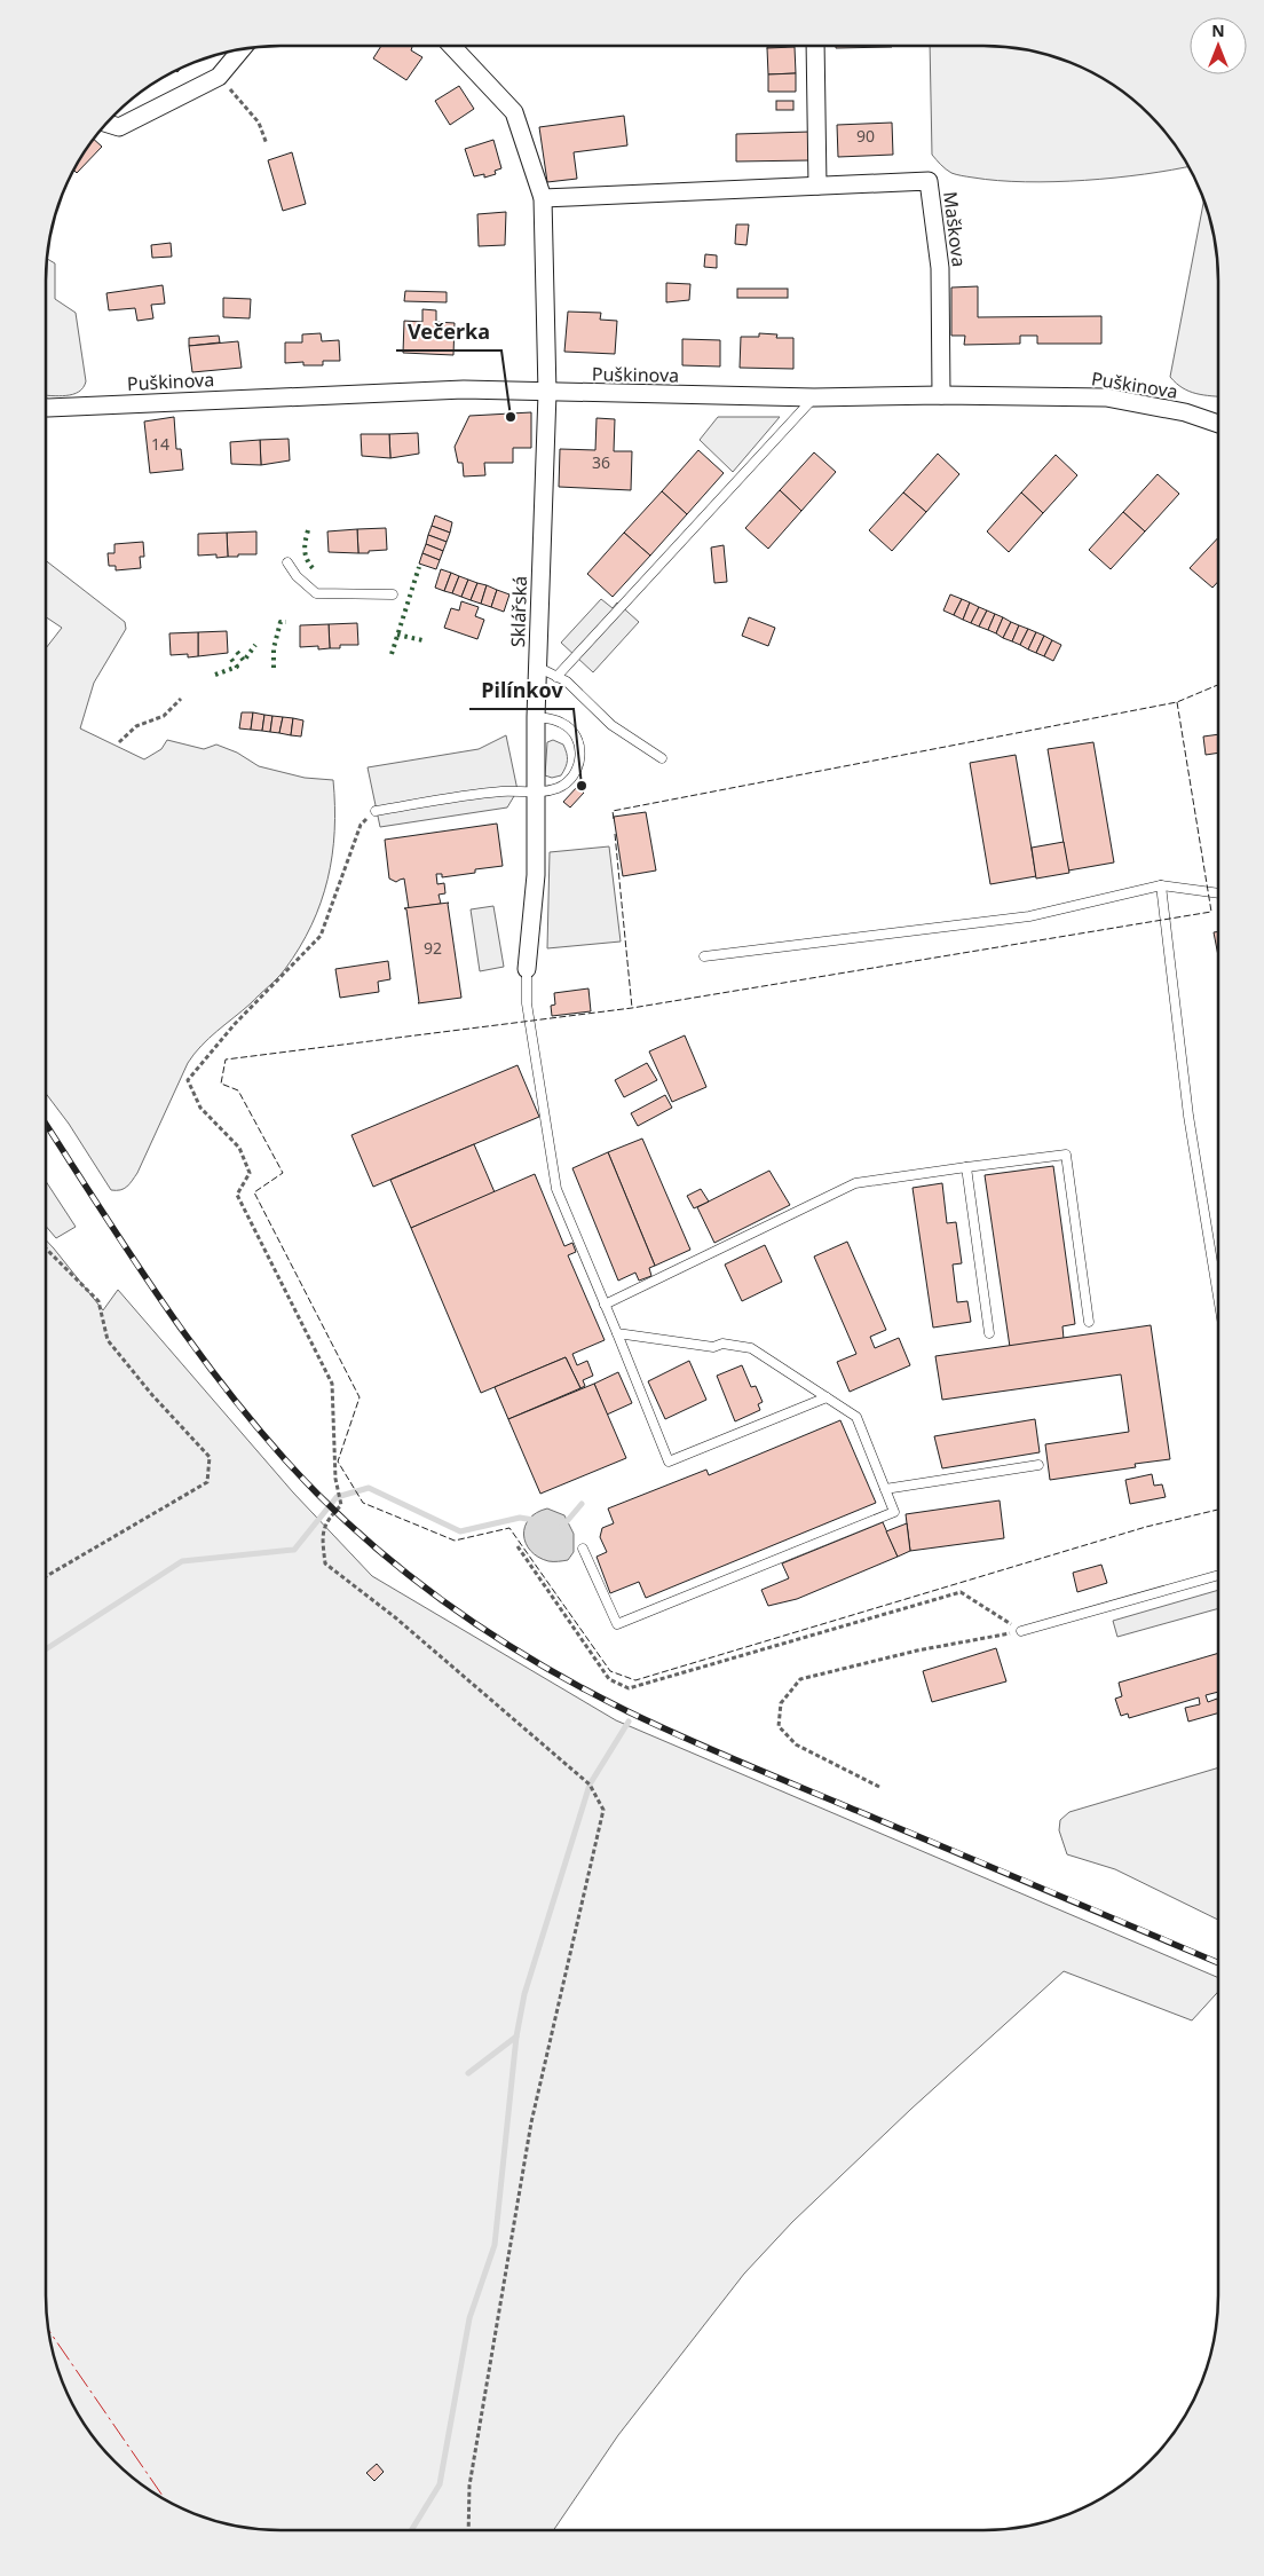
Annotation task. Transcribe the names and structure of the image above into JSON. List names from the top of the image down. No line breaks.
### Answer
{"streets":{"street":["Maškova","Puškinova","Sklářská"]},"crossings":[["Maškova","Puškinova"],["Puškinova","Sklářská"]],"places":["Večerka","Pilínkov"],"house_numbers":["90","14","36","92"],"north":"top"}
